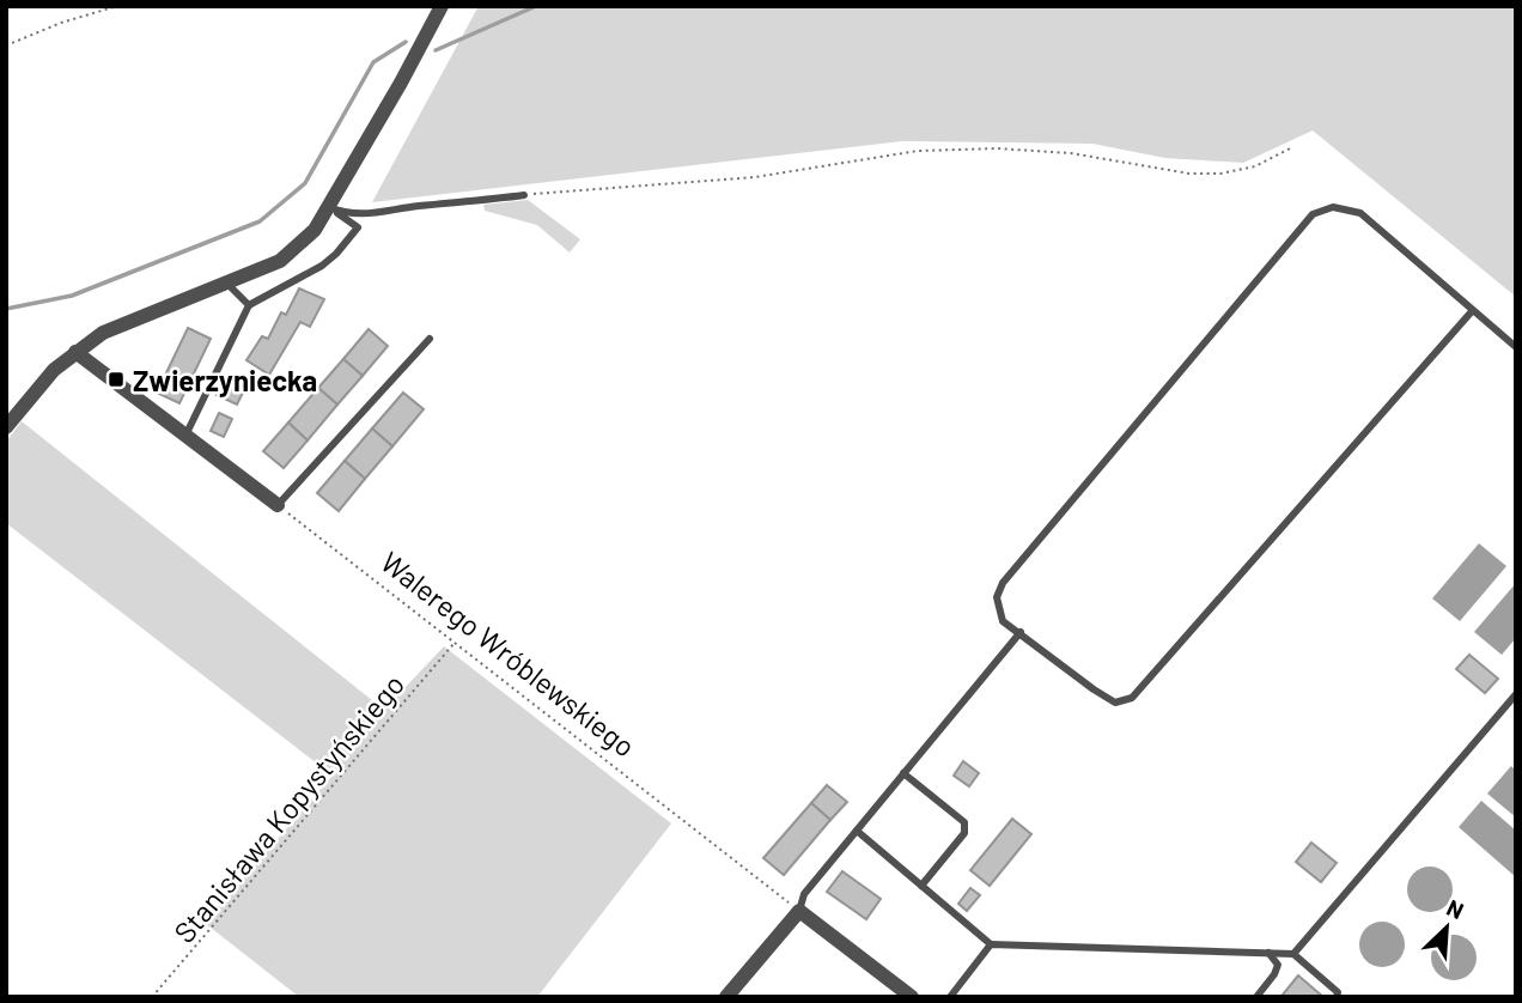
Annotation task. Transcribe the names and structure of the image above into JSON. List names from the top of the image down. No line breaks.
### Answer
{"streets":{"path":["Walerego Wróblewskiego","Stanisława Kopystyńskiego"]},"crossings":[["Walerego Wróblewskiego","Stanisława Kopystyńskiego"]],"places":{"transit":["Zwierzyniecka"]},"north":"top right"}
